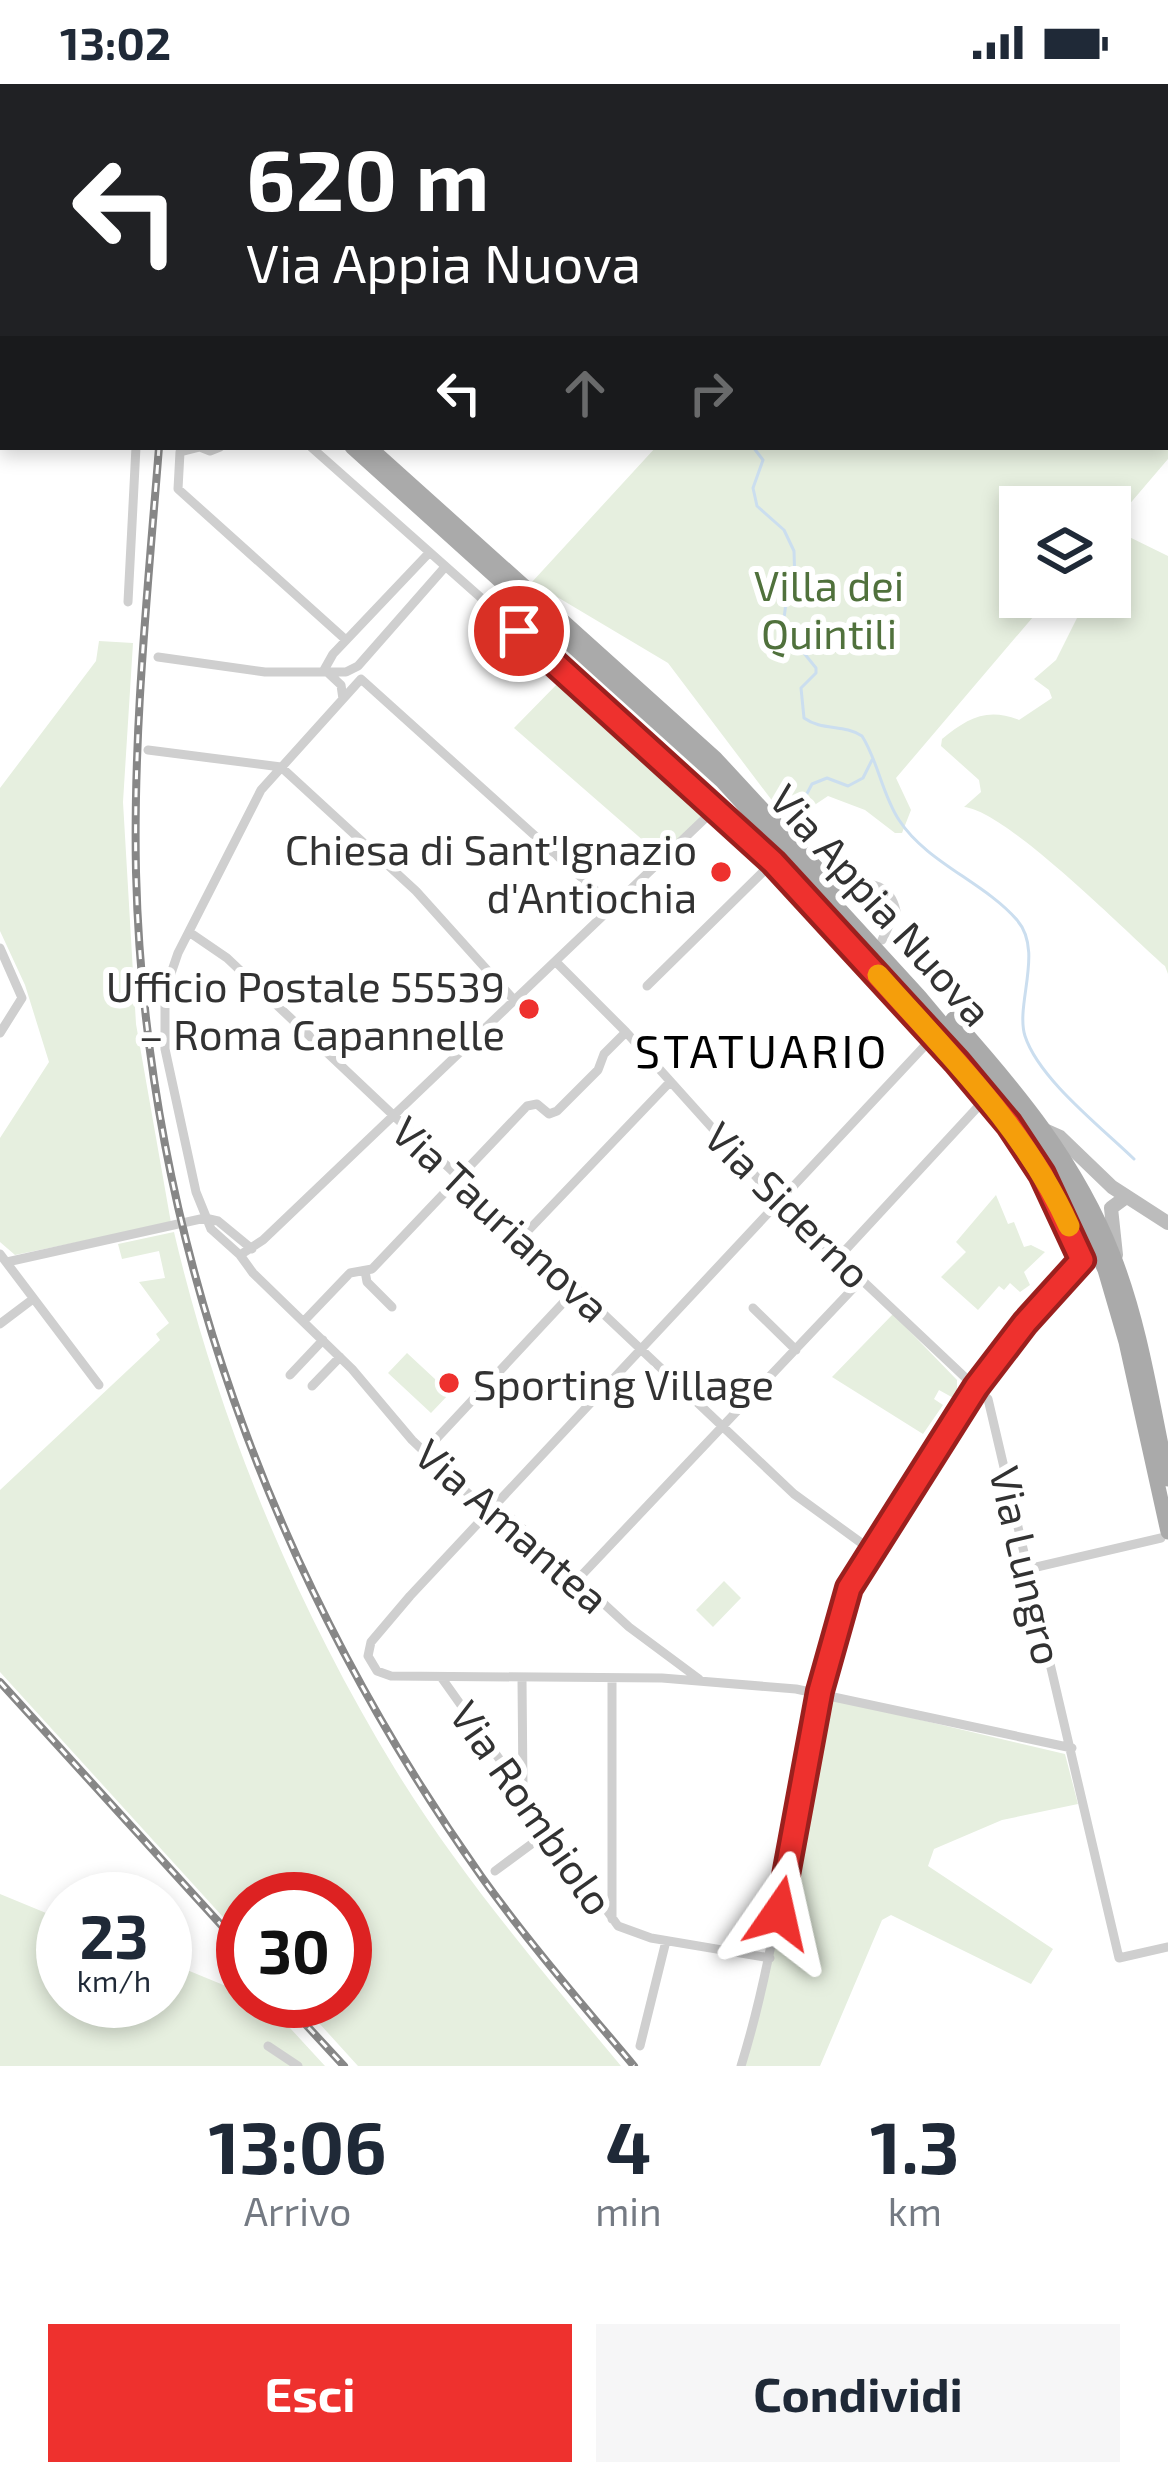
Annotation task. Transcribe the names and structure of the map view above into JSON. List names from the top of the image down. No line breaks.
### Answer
{"streets":{"main road":["Via Appia Nuova"],"street":["Via Siderno","Via Taurianova","Via Amantea","Via Lungro","Via Rombiolo"]},"crossings":[["Via Siderno","Via Lungro"]],"districts":["STATUARIO"],"parks":["Villa dei Quintili"],"places":["Chiesa di Sant'Ignazio d'Antiochia","Ufficio Postale 55539 – Roma Capannelle","Sporting Village"],"page":{"status":"13:02","turn":["620 m","Via Appia Nuova"],"speed":"23 km/h","limit":"30","eta":["13:06","Arrivo","4","min","1.3","km"],"buttons":["Esci","Condividi"]}}
